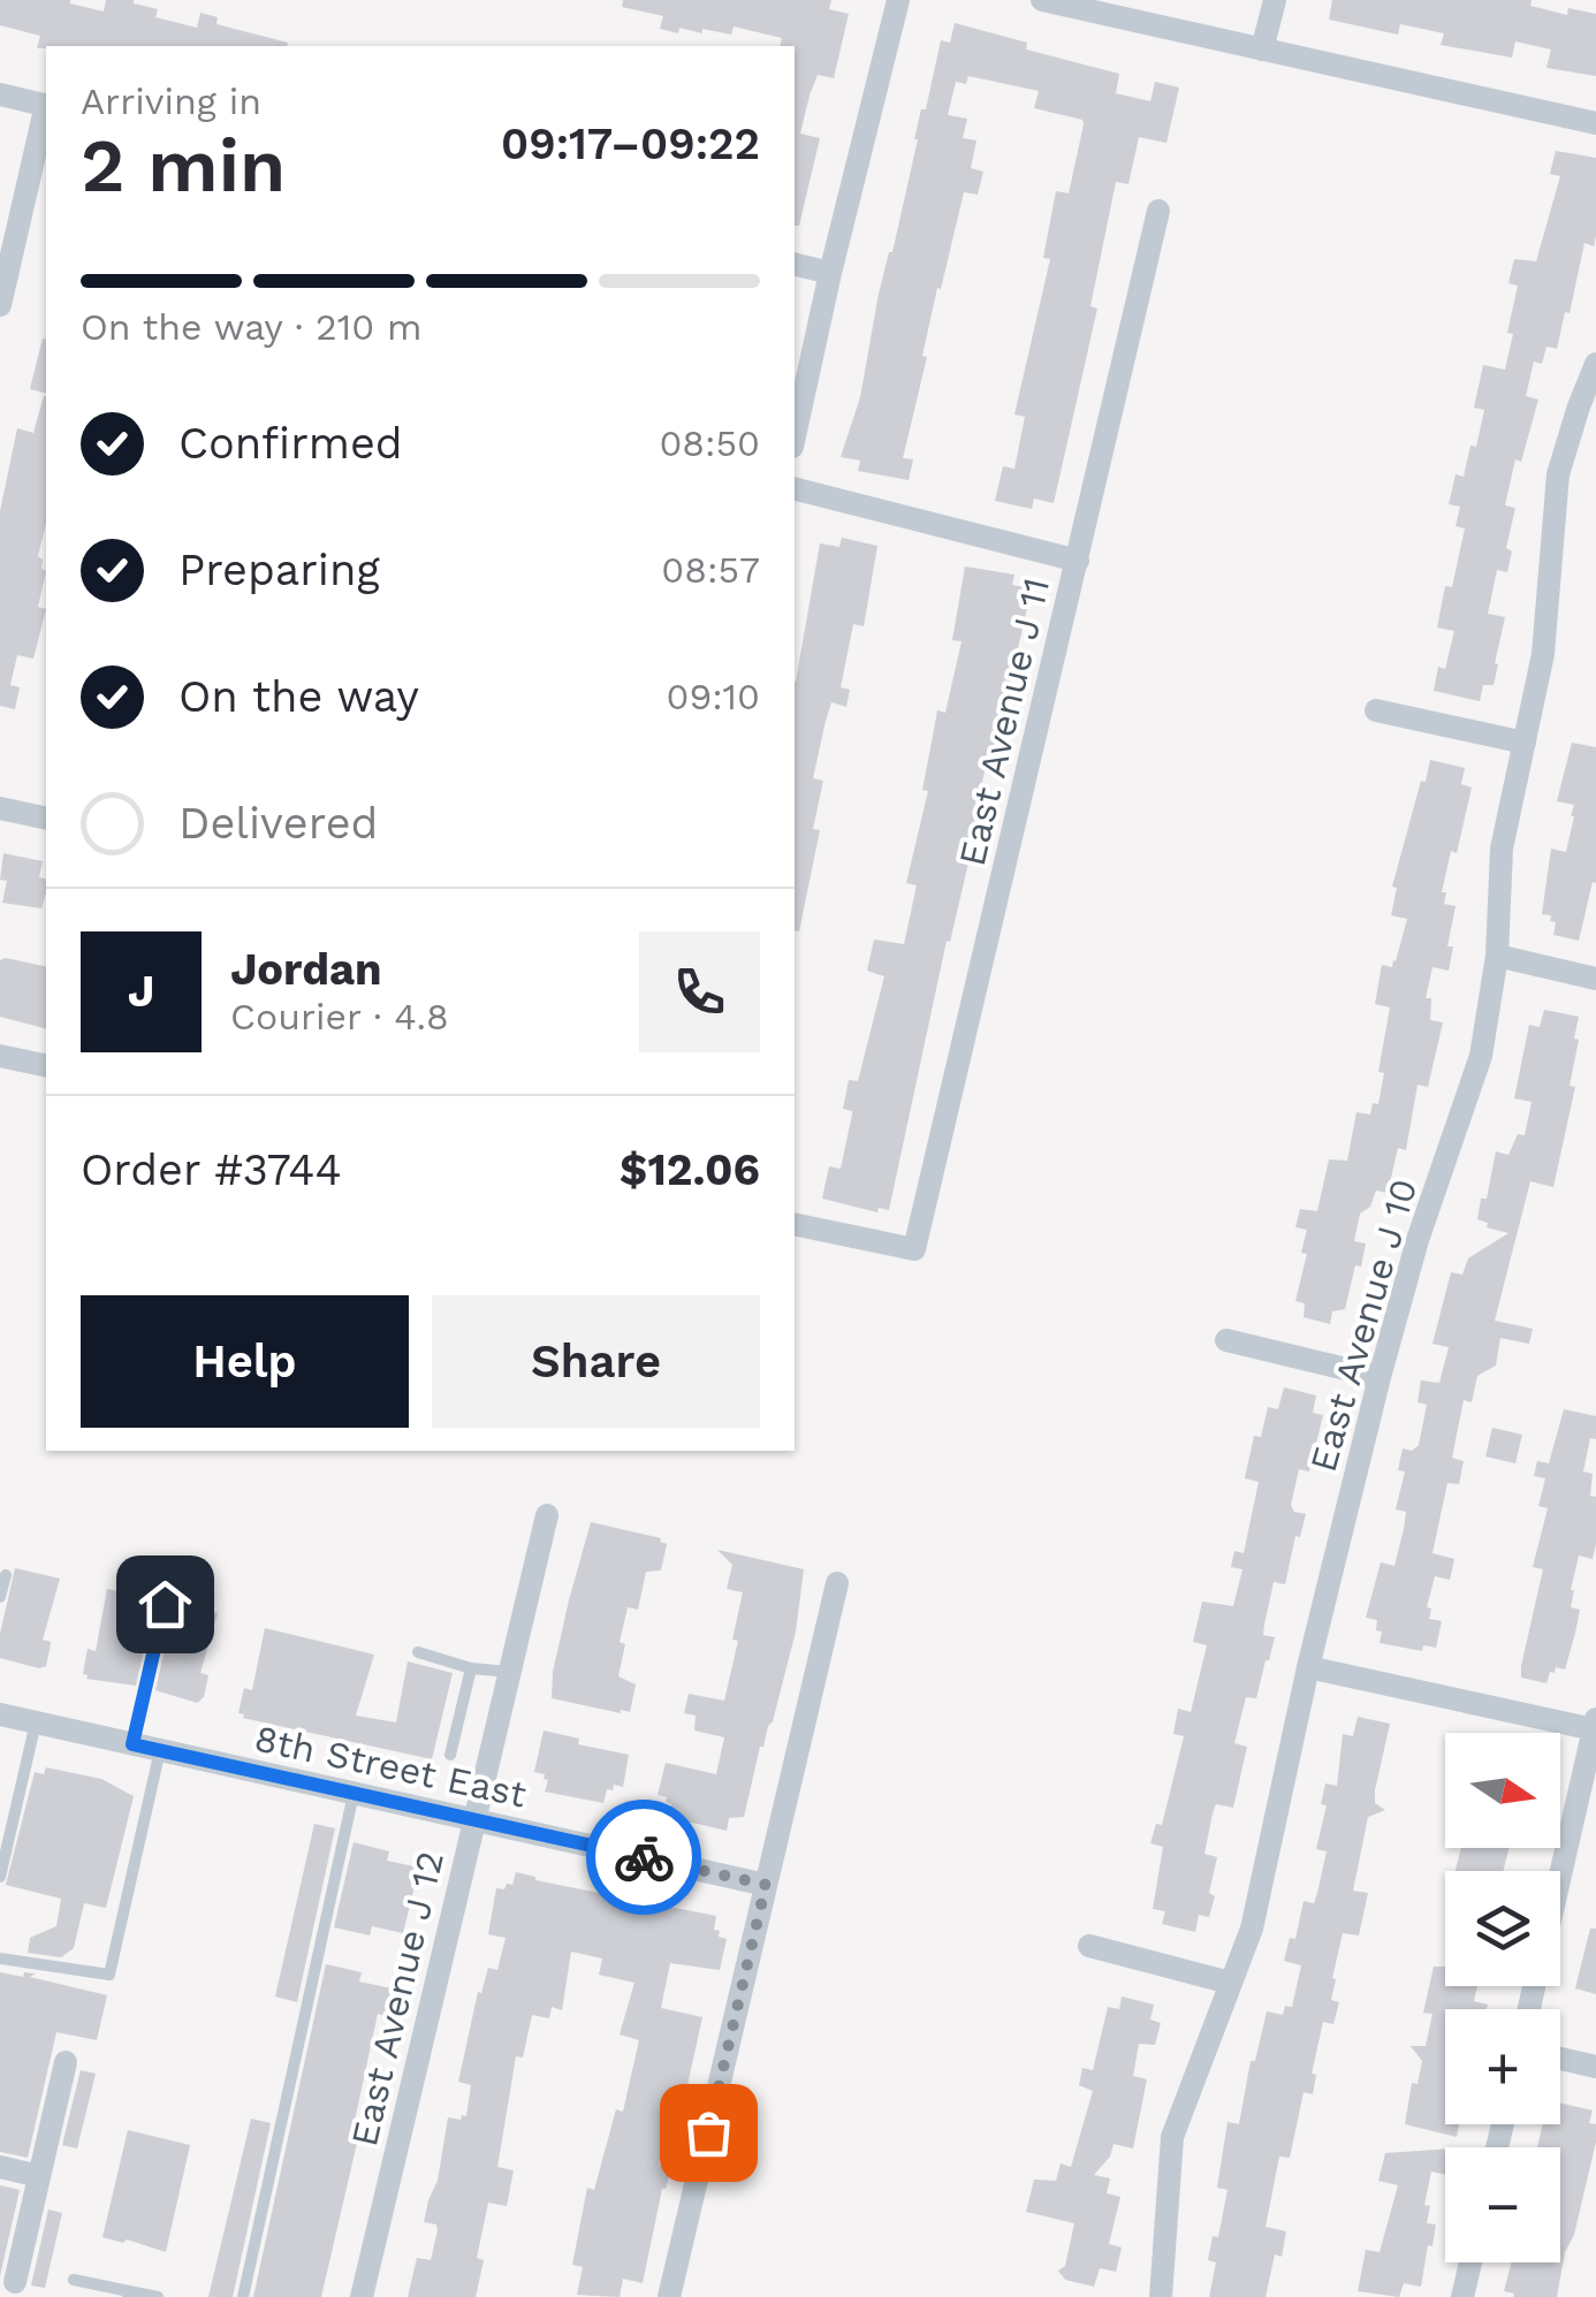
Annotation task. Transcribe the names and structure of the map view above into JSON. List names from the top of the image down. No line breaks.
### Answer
{"streets":{"street":["East Avenue J 11","East Avenue J 10","8th Street East","East Avenue J 12"]},"crossings":[["8th Street East","East Avenue J 12"]],"north":"right","page":{"heading":["2 min","Arriving in","09:17–09:22"],"panel":["Jordan","Courier · 4.8","Order #3744","$12.06"],"bar":"On the way · 210 m","list":[["Confirmed","08:50"],["Preparing","08:57"],["On the way","09:10"],"Delivered"],"round":"J","buttons":["Help","Share"],"map_buttons":["+","−"]}}
